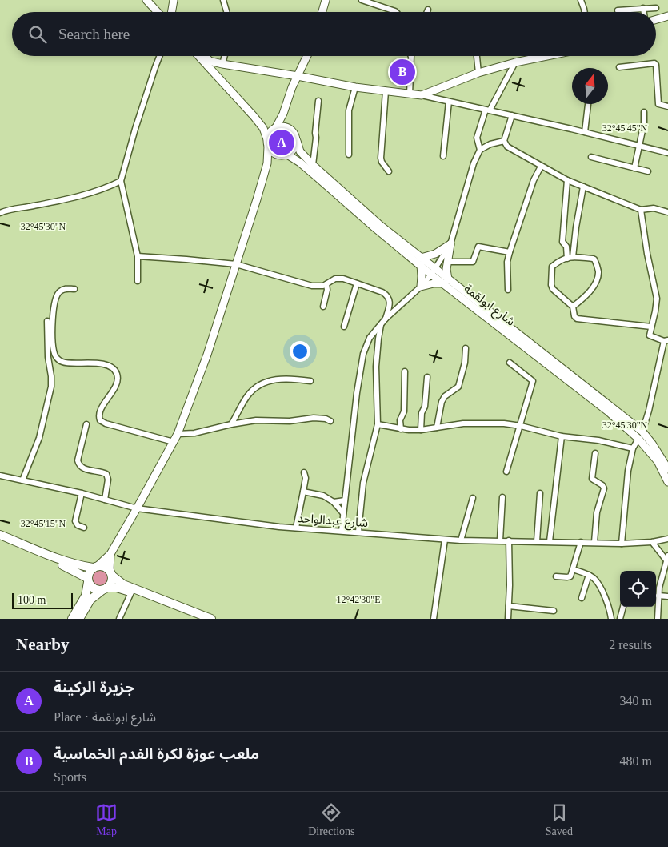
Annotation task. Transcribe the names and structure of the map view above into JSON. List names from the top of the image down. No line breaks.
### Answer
{"streets":{"street":["شارع ابولقمة","شارع عبدالواحد"]},"scale_bar":"100 m","north":"top","page":{"search":"Search here","pins":["B","A"],"scale":"100 m","heading":["Nearby","2 results"],"list":[{"mark":"A","name":"جزيرة الركينة","note":"Place · شارع ابولقمة","value":"340 m"},{"mark":"B","name":"ملعب عوزة لكرة الفدم الخماسية","note":"Sports","value":"480 m"}],"nav":["Map","Directions","Saved"]},"coordinates":["32°45'45\"N","32°45'30\"N","32°45'15\"N","12°42'30\"E"]}
